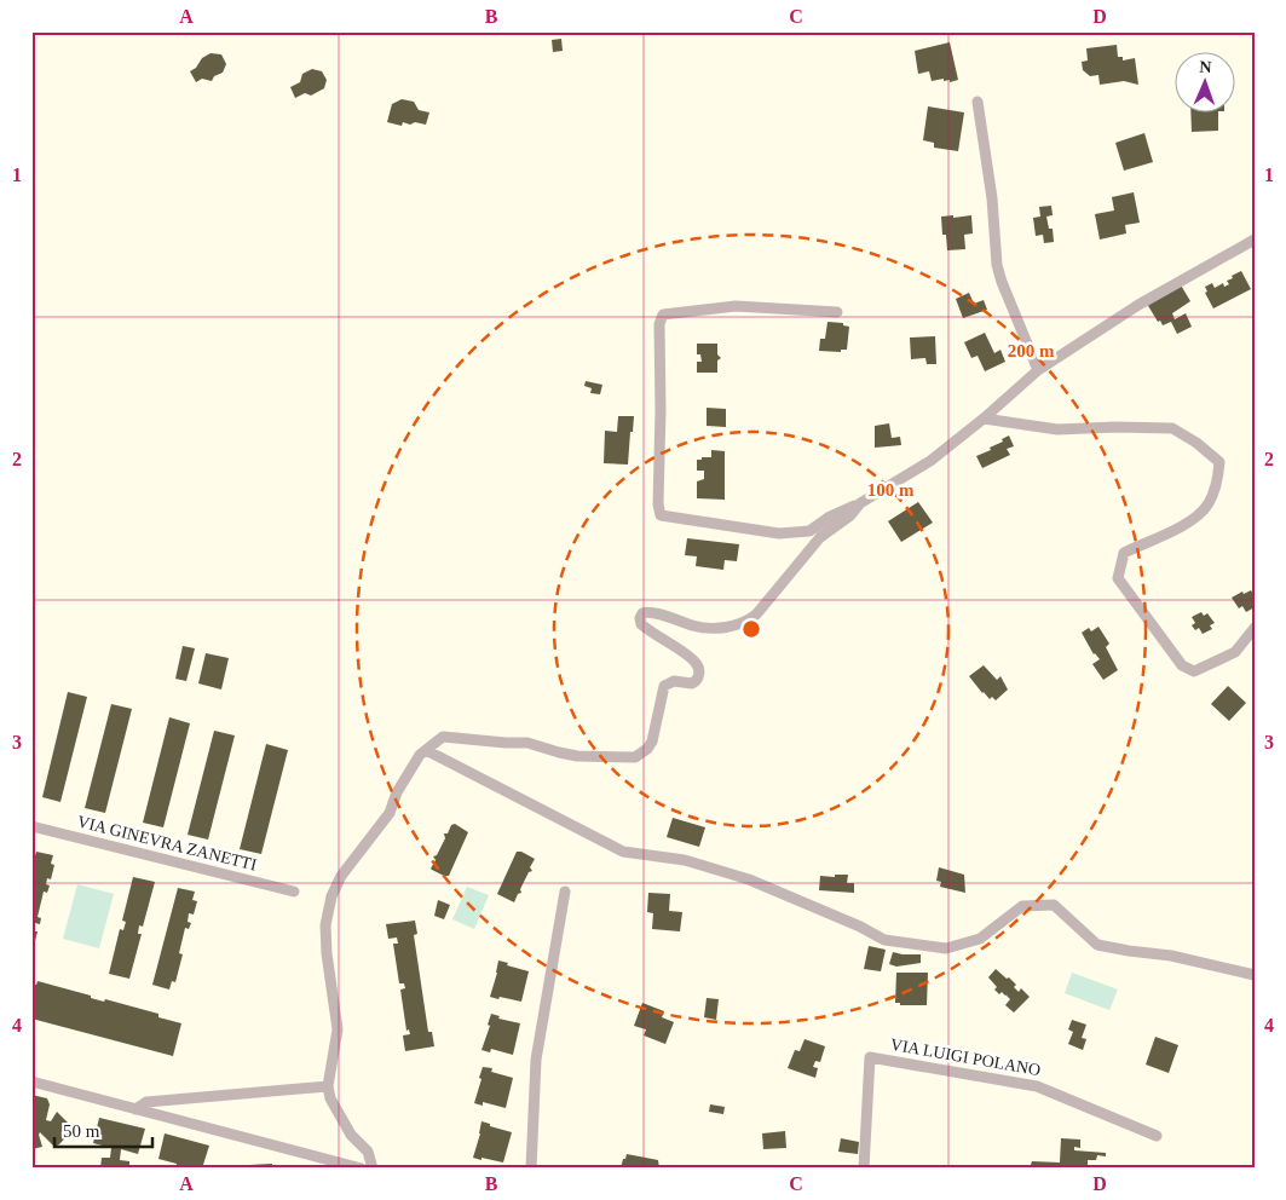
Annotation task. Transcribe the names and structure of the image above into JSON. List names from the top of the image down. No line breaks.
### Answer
{"streets":{"street":["VIA GINEVRA ZANETTI","VIA LUIGI POLANO"]},"scale_bar":"50 m","north":"top","grid":{"columns":["A","B","C","D"],"rows":["1","2","3","4"]},"rings":["200 m","100 m"]}
